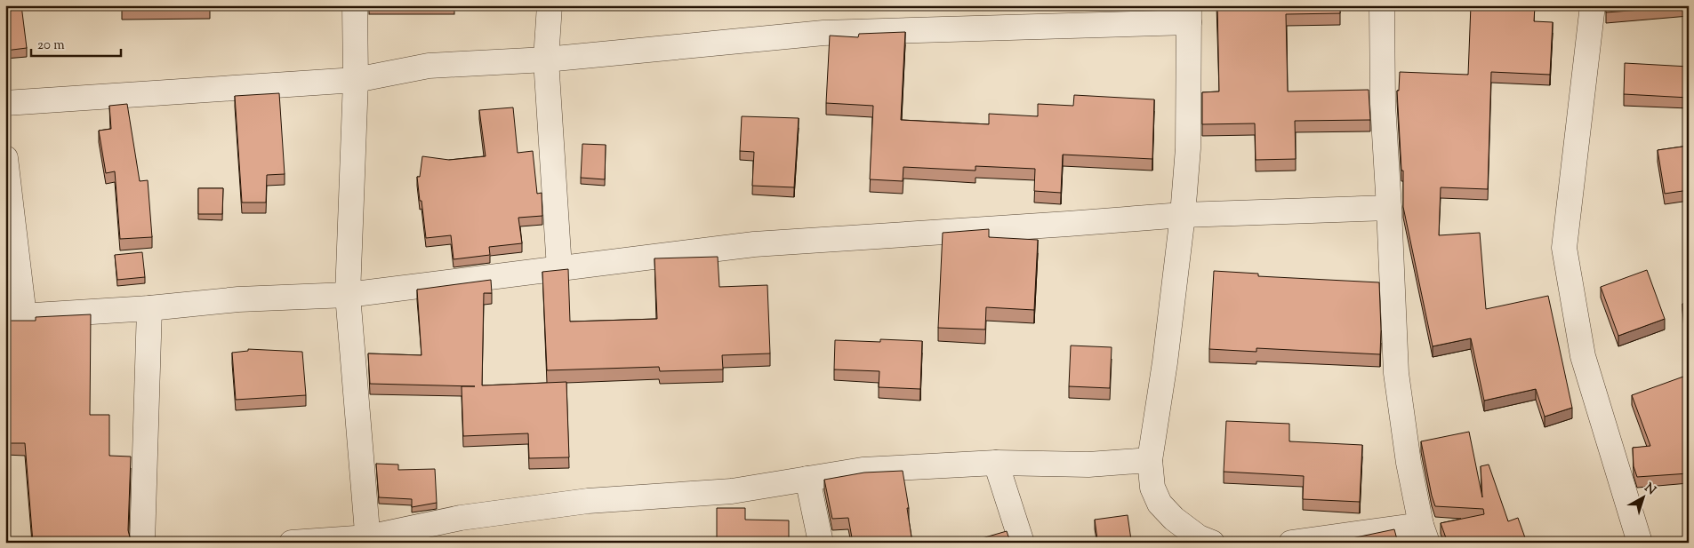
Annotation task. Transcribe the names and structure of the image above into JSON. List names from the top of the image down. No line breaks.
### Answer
{"scale_bar":"20 m","north":"top right"}
